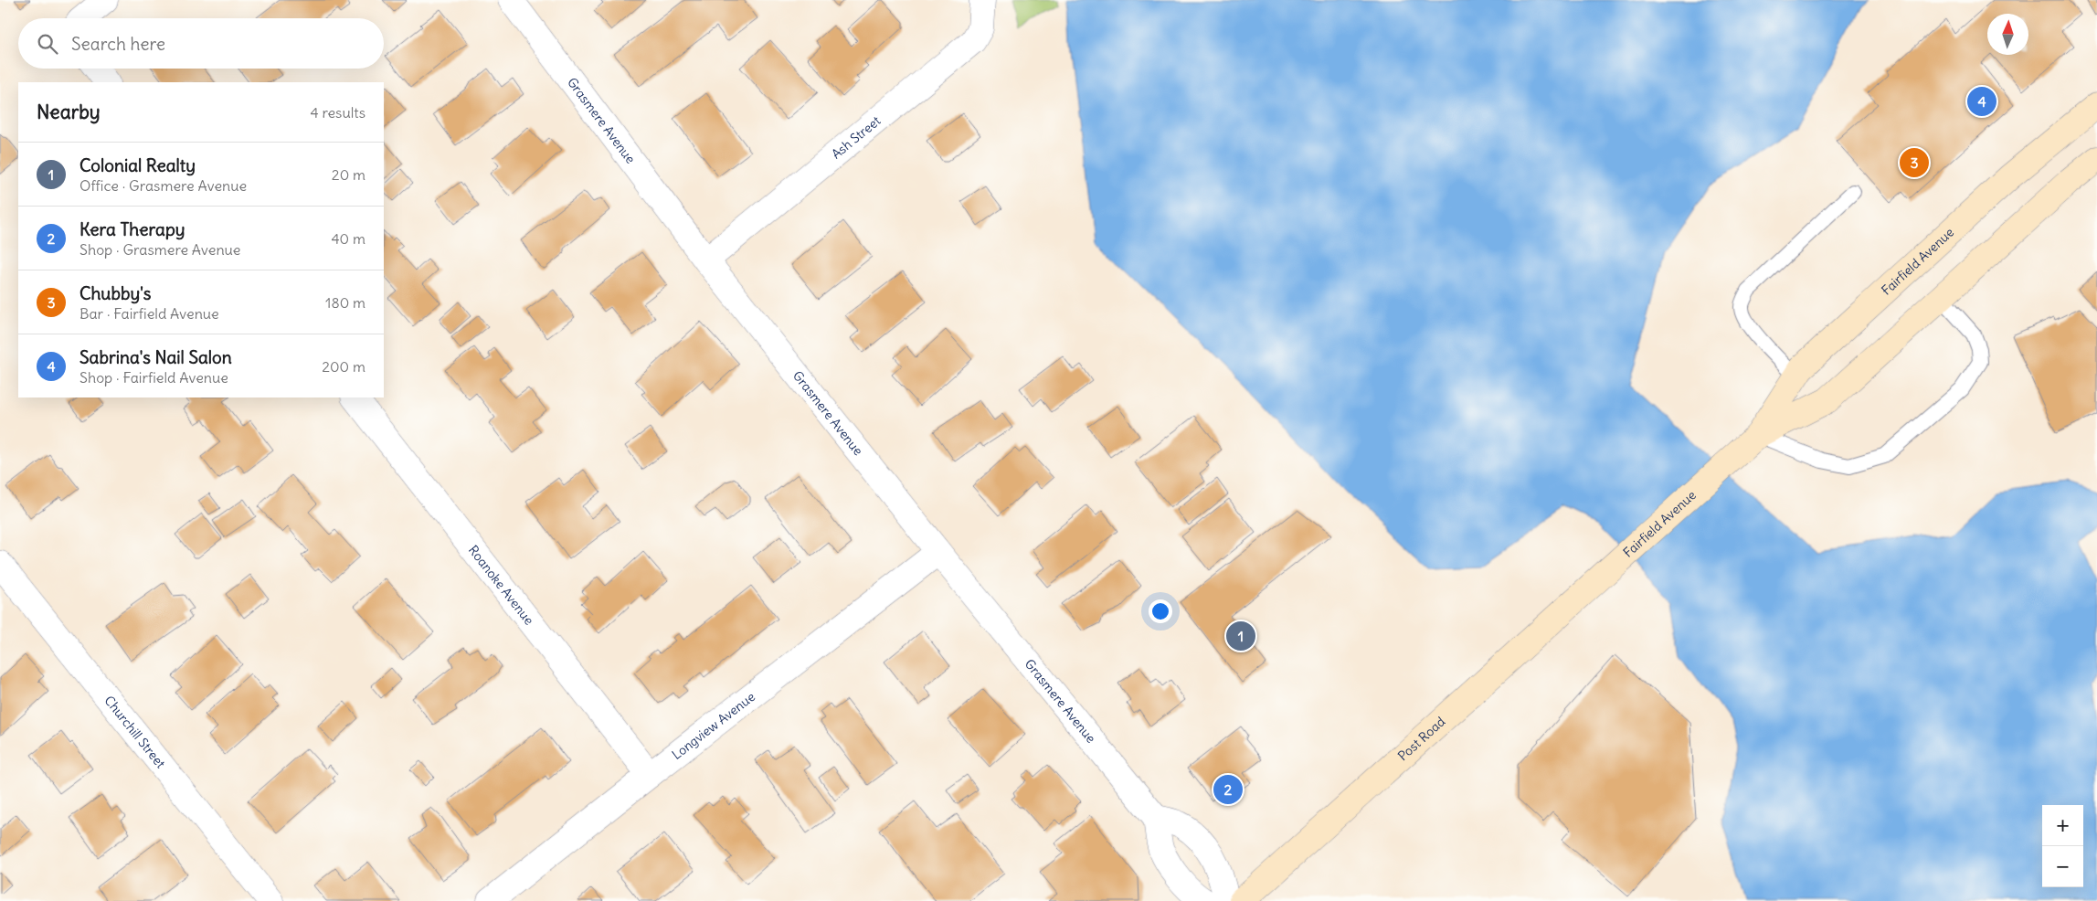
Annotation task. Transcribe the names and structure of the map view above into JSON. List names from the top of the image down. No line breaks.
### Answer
{"streets":{"main road":["Fairfield Avenue","Post Road"],"street":["Grasmere Avenue","Ash Street","Roanoke Avenue","Longview Avenue","Churchill Street"]},"crossings":[["Grasmere Avenue","Ash Street"],["Grasmere Avenue","Longview Avenue"],["Fairfield Avenue","Post Road"],["Roanoke Avenue","Longview Avenue"]],"north":"top","page":{"search":"Search here","heading":["Nearby","4 results"],"pins":["4","3","1","2"],"list":[{"mark":"1","name":"Colonial Realty","note":"Office · Grasmere Avenue","value":"20 m"},{"mark":"2","name":"Kera Therapy","note":"Shop · Grasmere Avenue","value":"40 m"},{"mark":"3","name":"Chubby's","note":"Bar · Fairfield Avenue","value":"180 m"},{"mark":"4","name":"Sabrina's Nail Salon","note":"Shop · Fairfield Avenue","value":"200 m"}],"map_buttons":["+","−"]}}
